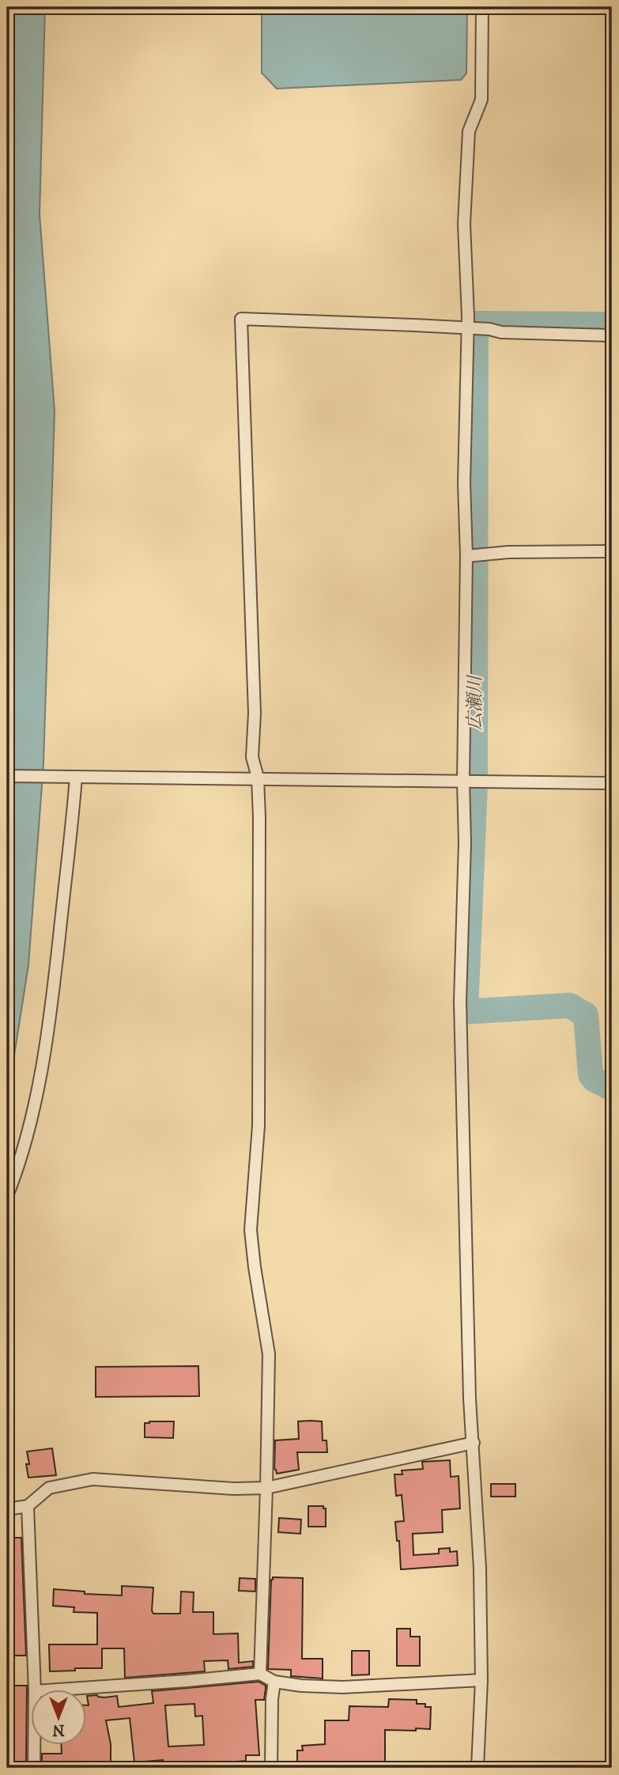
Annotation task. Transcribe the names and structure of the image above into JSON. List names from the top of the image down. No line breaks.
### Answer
{"water":["広瀬川"],"north":"bottom"}
